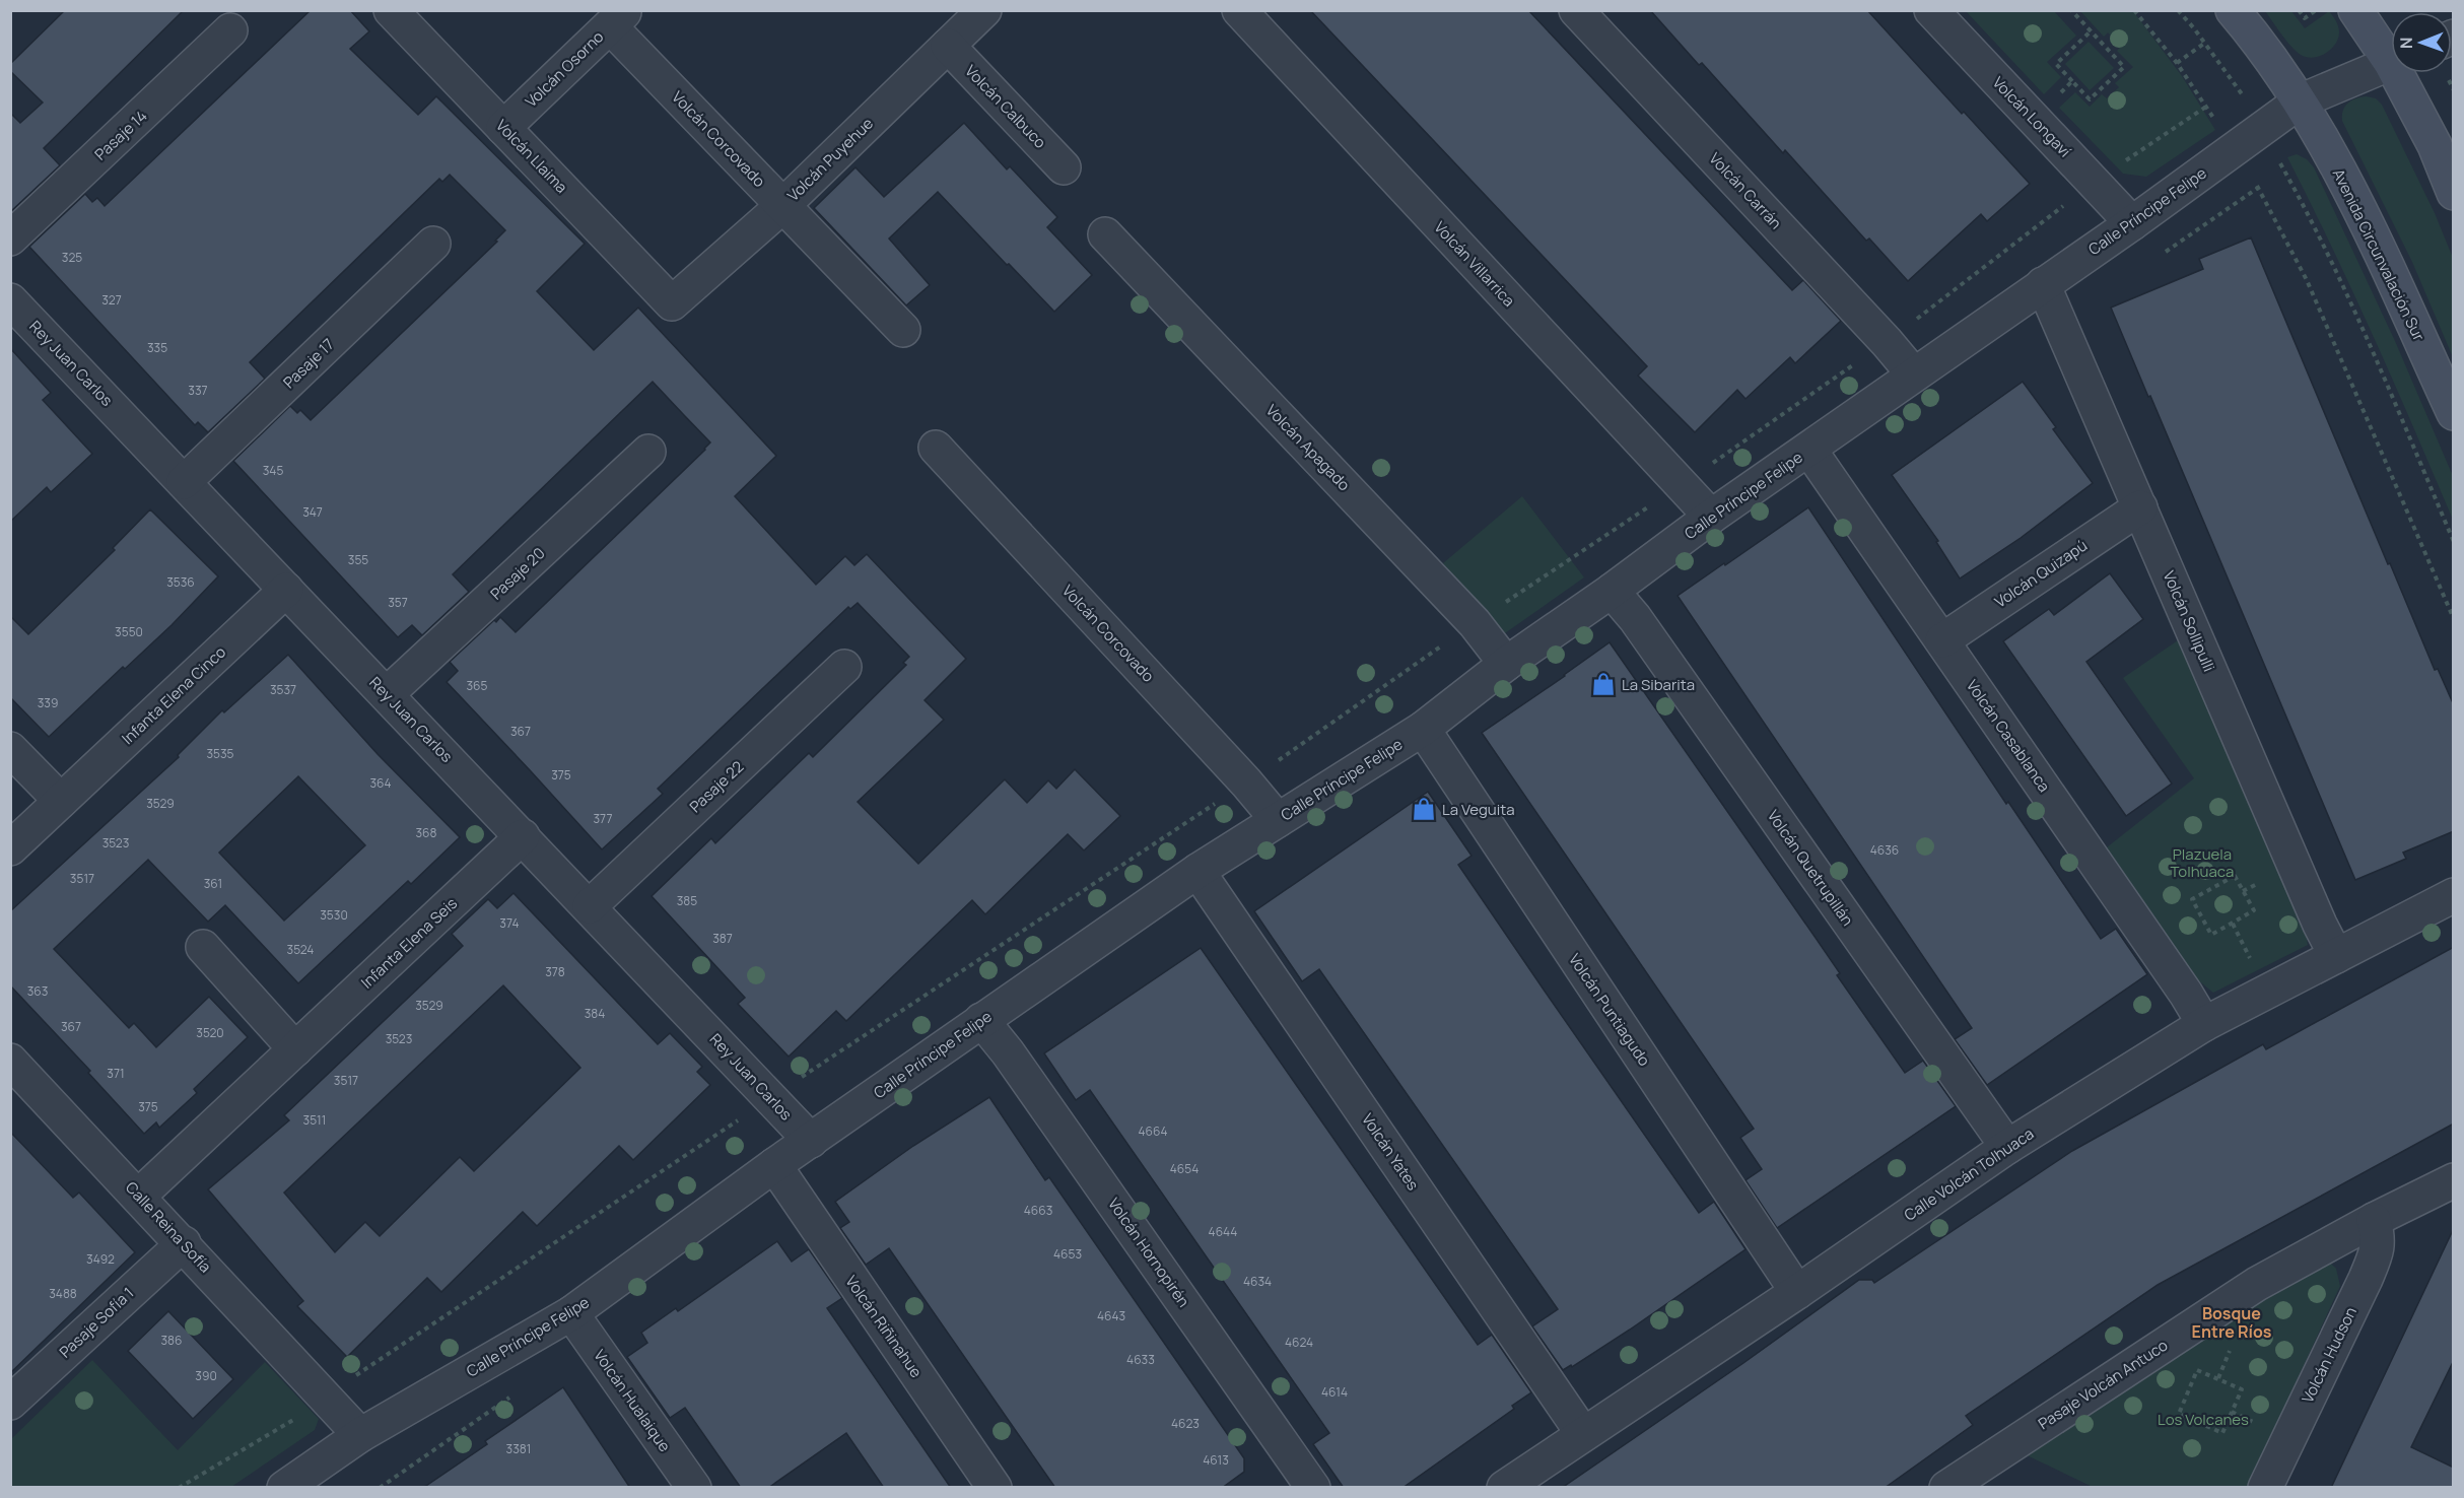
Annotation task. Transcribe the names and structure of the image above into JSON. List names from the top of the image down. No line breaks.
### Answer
{"streets":{"main road":["Avenida Circunvalación Sur"],"street":["Volcán Osorno","Volcán Calbuco","Volcán Longaví","Pasaje 14","Volcán Corcovado","Volcán Llaima","Volcán Puyehue","Volcán Carrán","Calle Príncipe Felipe","Volcán Villarrica","Rey Juan Carlos","Pasaje 17","Volcán Apagado","Pasaje 20","Volcán Quizapú","Volcán Sollipulli","Infanta Elena Cinco","Volcán Casablanca","Pasaje 22","Volcán Quetrupillán","Infanta Elena Seis","Volcán Puntiagudo","Volcán Yates","Calle Volcán Tolhuaca","Calle Reina Sofía","Volcán Hornopirén","Pasaje Sofía 1","Volcán Riñinahue","Volcán Hudson","Pasaje Volcán Antuco","Volcán Hualaique"]},"crossings":[["Volcán Osorno","Volcán Corcovado"],["Volcán Osorno","Volcán Llaima"],["Volcán Calbuco","Volcán Puyehue"],["Volcán Longaví","Calle Príncipe Felipe"],["Volcán Corcovado","Volcán Puyehue"],["Volcán Corcovado","Calle Príncipe Felipe"],["Volcán Llaima","Volcán Puyehue"],["Volcán Carrán","Calle Príncipe Felipe"],["Calle Príncipe Felipe","Avenida Circunvalación Sur"],["Calle Príncipe Felipe","Volcán Villarrica"],["Calle Príncipe Felipe","Rey Juan Carlos"],["Calle Príncipe Felipe","Volcán Apagado"],["Calle Príncipe Felipe","Volcán Sollipulli"],["Calle Príncipe Felipe","Volcán Casablanca"],["Calle Príncipe Felipe","Volcán Quetrupillán"],["Calle Príncipe Felipe","Volcán Puntiagudo"],["Calle Príncipe Felipe","Volcán Yates"],["Calle Príncipe Felipe","Calle Reina Sofía"],["Calle Príncipe Felipe","Volcán Hornopirén"],["Calle Príncipe Felipe","Volcán Riñinahue"],["Calle Príncipe Felipe","Volcán Hualaique"],["Rey Juan Carlos","Pasaje 17"],["Rey Juan Carlos","Pasaje 20"],["Rey Juan Carlos","Infanta Elena Cinco"],["Rey Juan Carlos","Pasaje 22"],["Rey Juan Carlos","Infanta Elena Seis"],["Volcán Quizapú","Volcán Sollipulli"],["Volcán Quizapú","Volcán Casablanca"],["Volcán Sollipulli","Calle Volcán Tolhuaca"],["Volcán Casablanca","Calle Volcán Tolhuaca"],["Volcán Quetrupillán","Calle Volcán Tolhuaca"],["Infanta Elena Seis","Calle Reina Sofía"],["Volcán Puntiagudo","Calle Volcán Tolhuaca"],["Volcán Yates","Calle Volcán Tolhuaca"],["Calle Reina Sofía","Pasaje Sofía 1"],["Volcán Hudson","Pasaje Volcán Antuco"]],"districts":["Bosque Entre Ríos"],"parks":["Plazuela Tolhuaca","Los Volcanes"],"places":{"shop":["La Sibarita","La Veguita"]},"house_numbers":["325","327","335","337","345","347","355","3536","357","3550","365","3537","339","367","3535","375","364","3529","377","368","3523","4636","3517","361","385","3530","374","387","3524","378","363","3529","384","367","3520","3523","371","3517","375","3511","4664","4654","4663","4644","4653","3492","4634","3488","4643","386","4624","4633","390","4614","4623","3381","4613"],"north":"left"}
